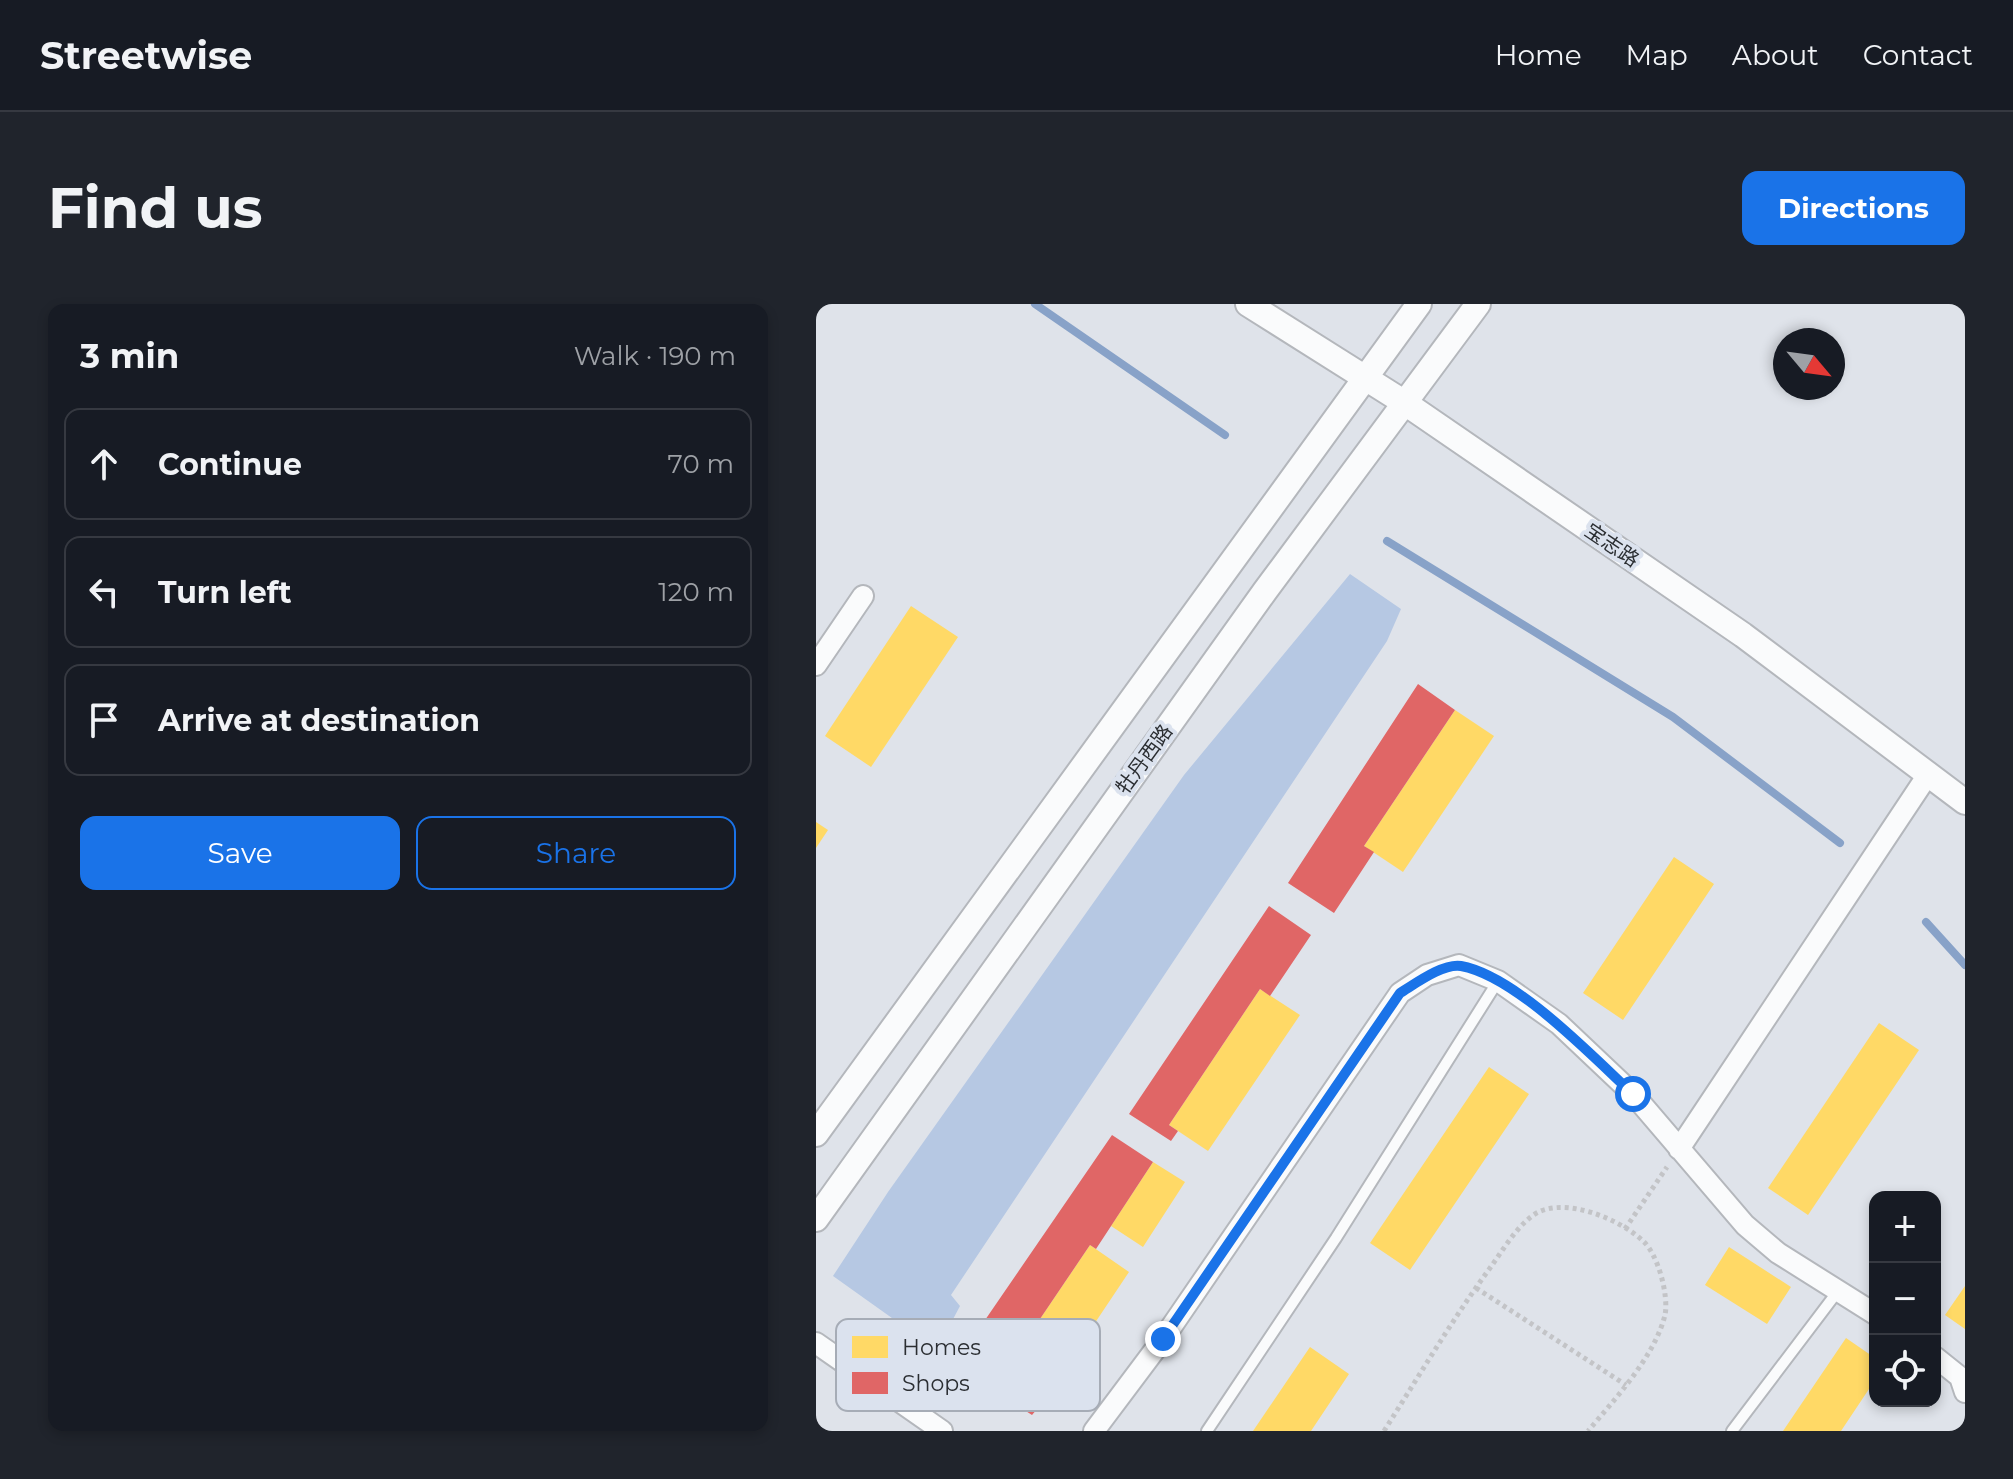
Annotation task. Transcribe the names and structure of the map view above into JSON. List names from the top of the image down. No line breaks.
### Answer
{"streets":{"street":["宝志路","牡丹西路"]},"crossings":[["宝志路","牡丹西路"]],"legend":["Homes","Shops"],"north":"bottom right","page":{"header":"Streetwise","nav":["Home","Map","About","Contact"],"buttons":["Directions",["Save","Share"]],"title":"Find us","heading":["3 min","Walk · 190 m"],"list":[["Continue","70 m"],["Turn left","120 m"],"Arrive at destination"],"map_buttons":["+","−"]}}
